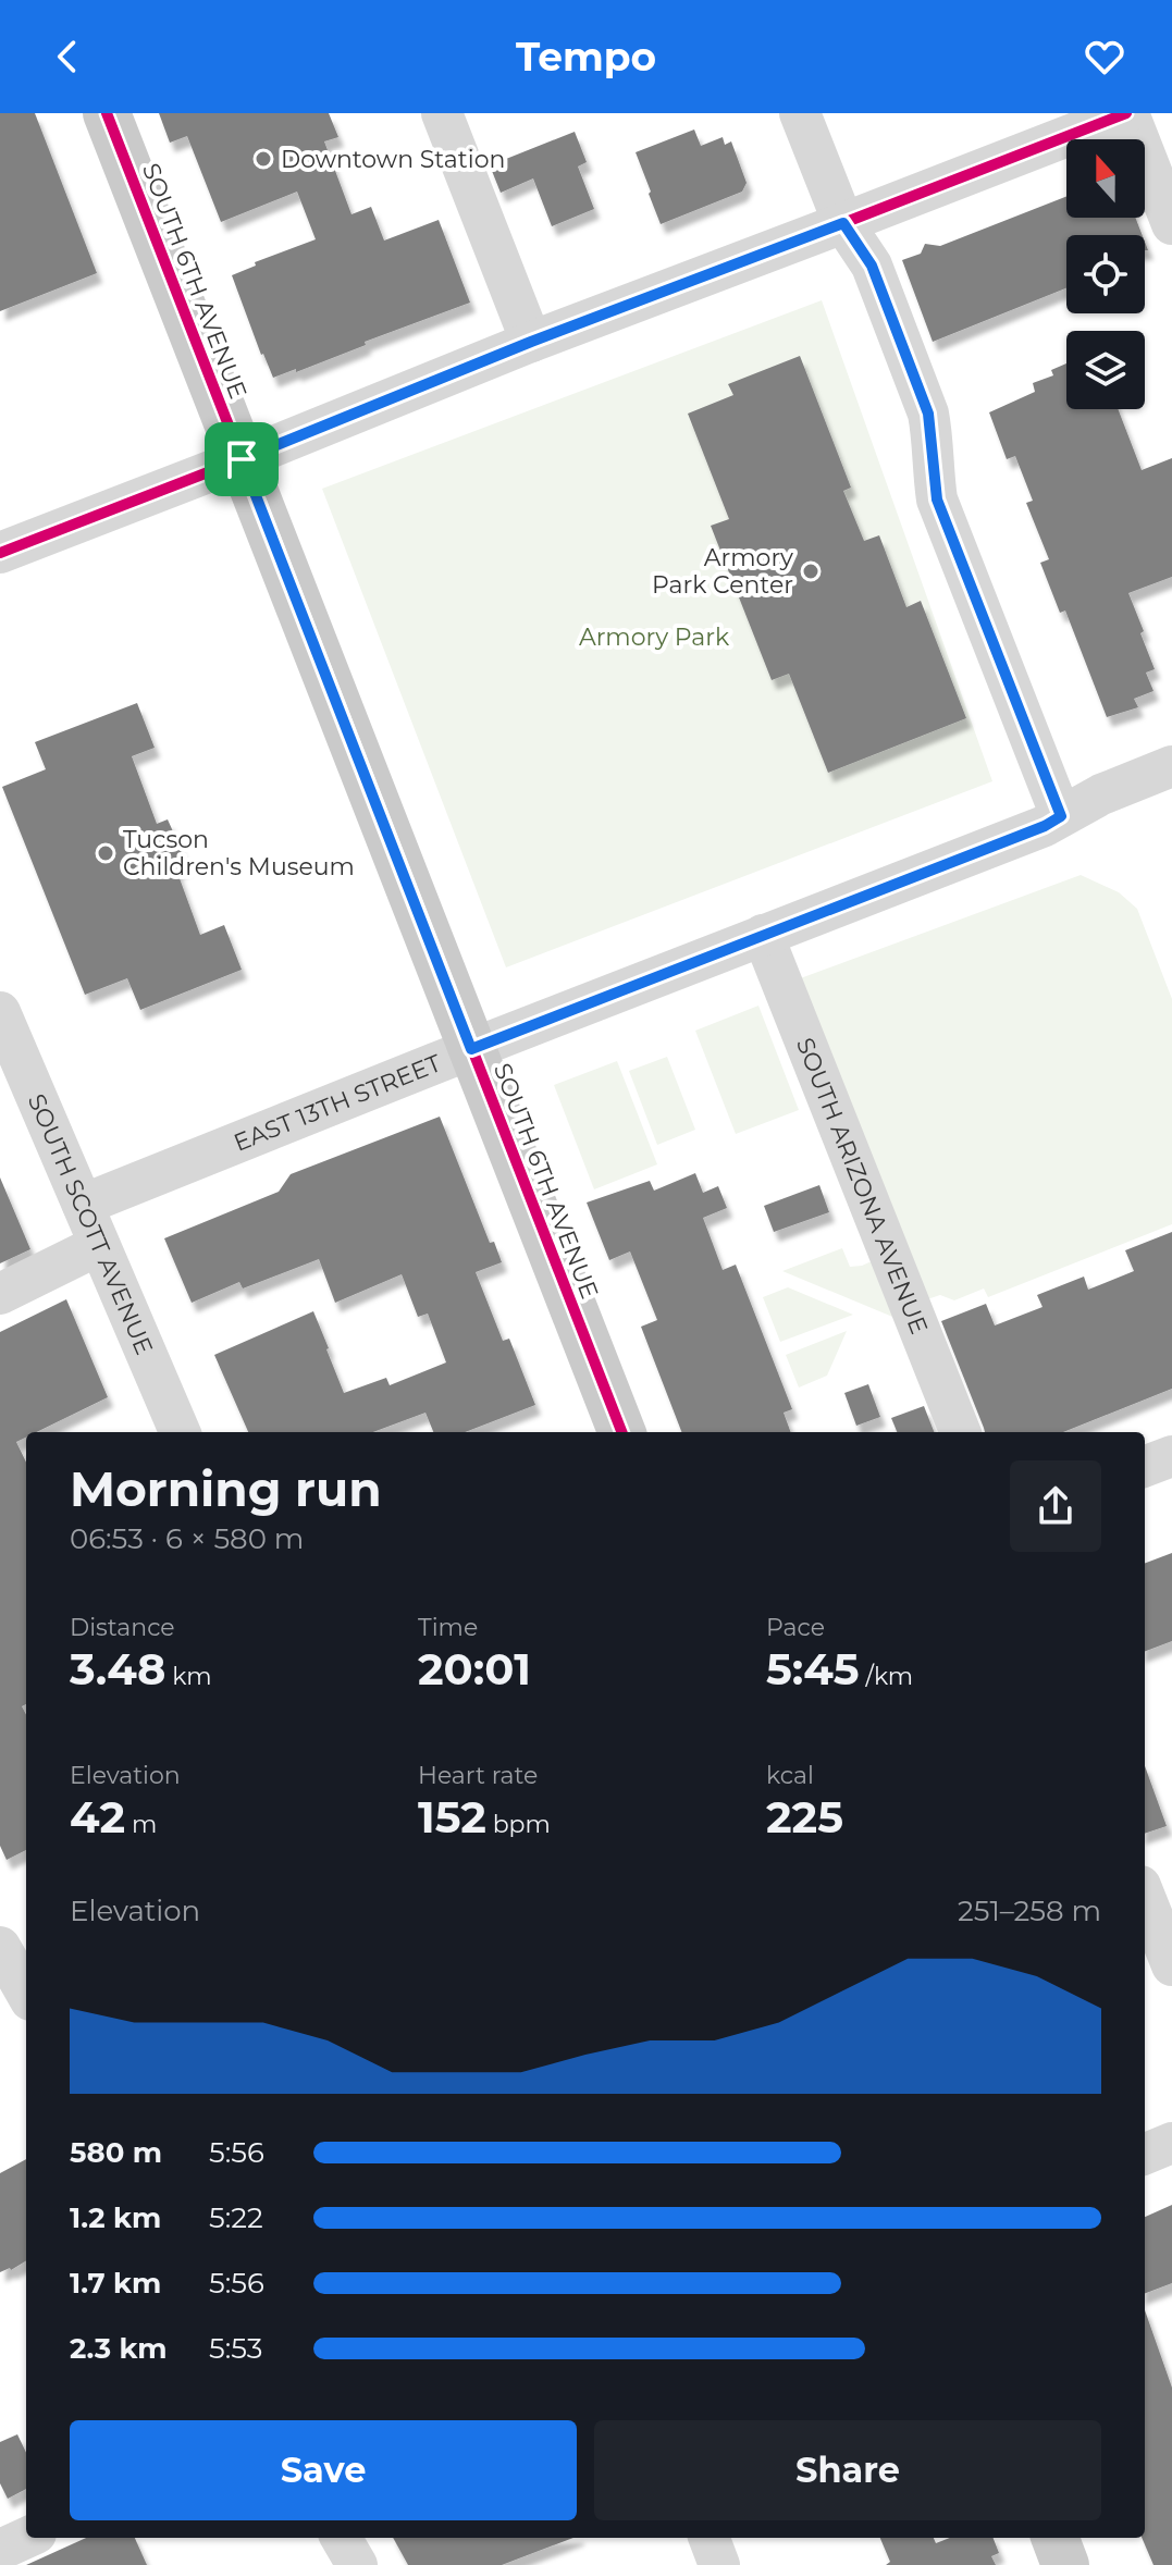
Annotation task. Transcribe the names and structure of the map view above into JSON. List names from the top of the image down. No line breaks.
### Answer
{"streets":{"main road":["SOUTH 6TH AVENUE"],"street":["EAST 13TH STREET","SOUTH ARIZONA AVENUE","SOUTH SCOTT AVENUE"]},"crossings":[["SOUTH 6TH AVENUE","EAST 13TH STREET"],["EAST 13TH STREET","SOUTH ARIZONA AVENUE"],["EAST 13TH STREET","SOUTH SCOTT AVENUE"]],"parks":["Armory Park"],"places":["Downtown Station","Armory Park Center","Tucson Children's Museum"],"north":"top","page":{"header":"Tempo","heading":["Morning run","06:53 · 6 × 580 m"],"stats":[["Distance","3.48 km"],["Time","20:01"],["Pace","5:45 /km"],["Elevation","42 m"],["Heart rate","152 bpm"],["kcal","225"]],"chart":["Elevation","251–258 m"],"list":[{"name":"580 m","note":"5:56"},{"name":"1.2 km","note":"5:22"},{"name":"1.7 km","note":"5:56"},{"name":"2.3 km","note":"5:53"}],"buttons":["Save","Share"]}}
